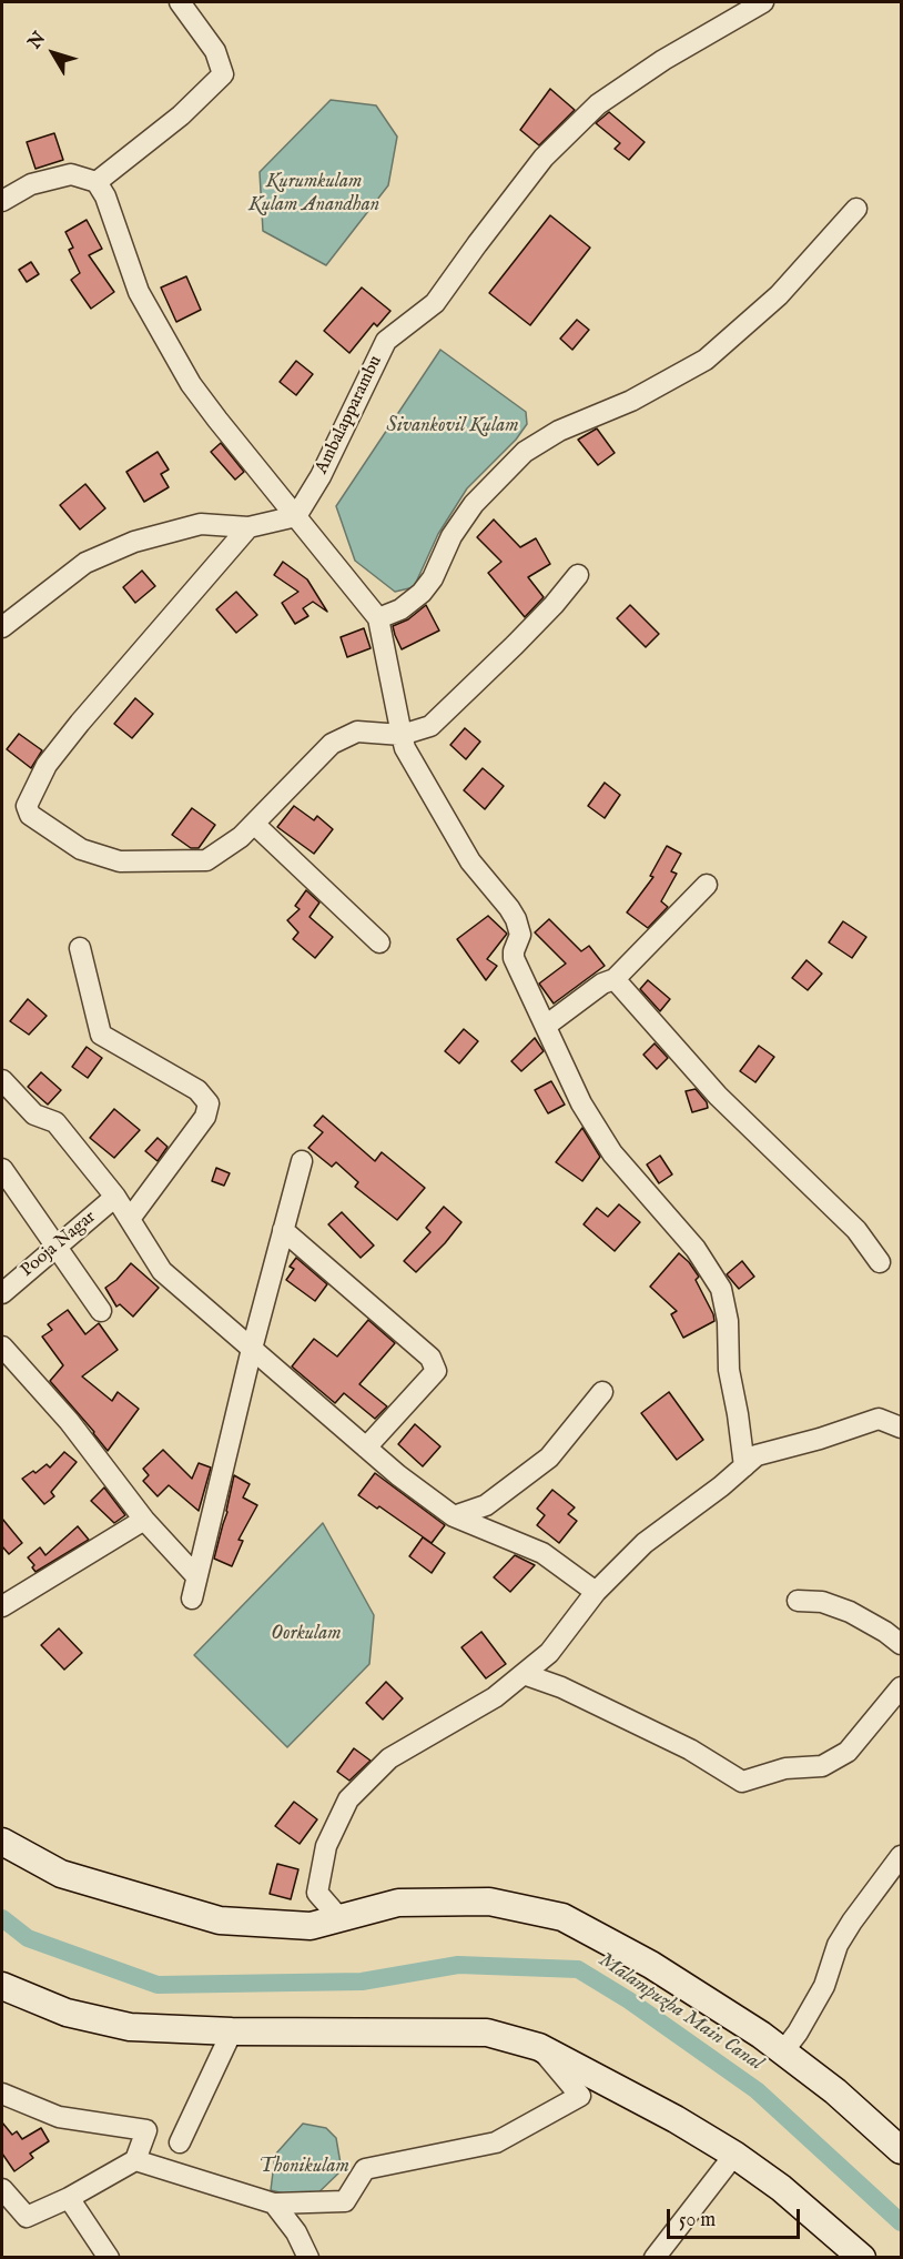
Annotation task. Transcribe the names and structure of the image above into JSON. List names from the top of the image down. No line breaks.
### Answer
{"streets":{"street":["Ambalapparambu","Pooja Nagar"]},"water":["Kurumkulam Kulam Anandhan","Sivankovil Kulam","Oorkulam","Malampuzha Main Canal","Thonikulam"],"scale_bar":"50 m","north":"top left"}
